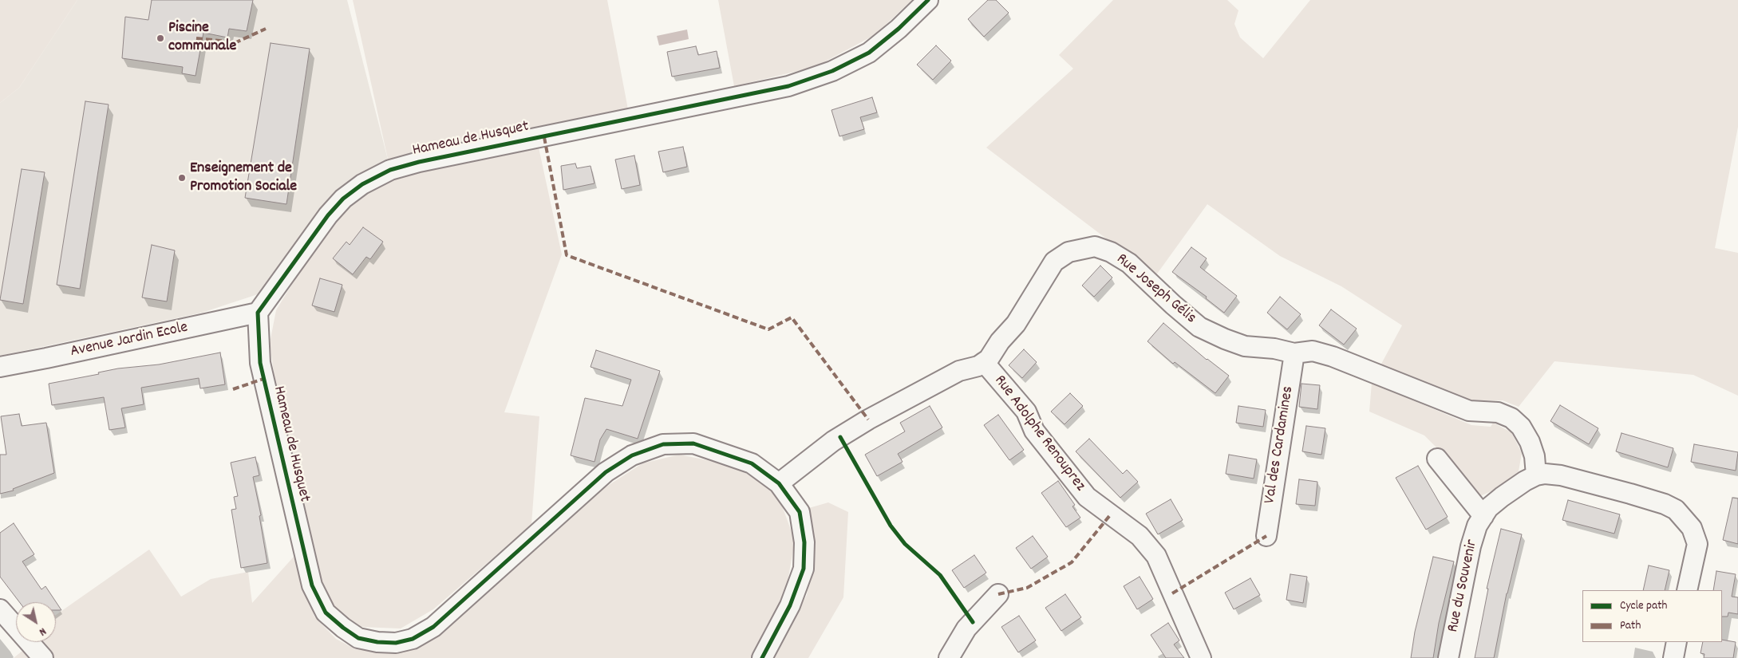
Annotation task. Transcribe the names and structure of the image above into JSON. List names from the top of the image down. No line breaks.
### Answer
{"streets":{"street":["Hameau de Husquet","Rue Joseph Gélis","Avenue Jardin Ecole","Rue Adolphe Renouprez","Val des Cardamines","Rue du Souvenir"]},"crossings":[["Hameau de Husquet","Rue Joseph Gélis"],["Hameau de Husquet","Avenue Jardin Ecole"],["Rue Joseph Gélis","Rue Adolphe Renouprez"],["Rue Joseph Gélis","Val des Cardamines"],["Rue Joseph Gélis","Rue du Souvenir"]],"places":["Piscine communale","Enseignement de Promotion Sociale"],"legend":["Cycle path","Path"],"north":"bottom right"}
